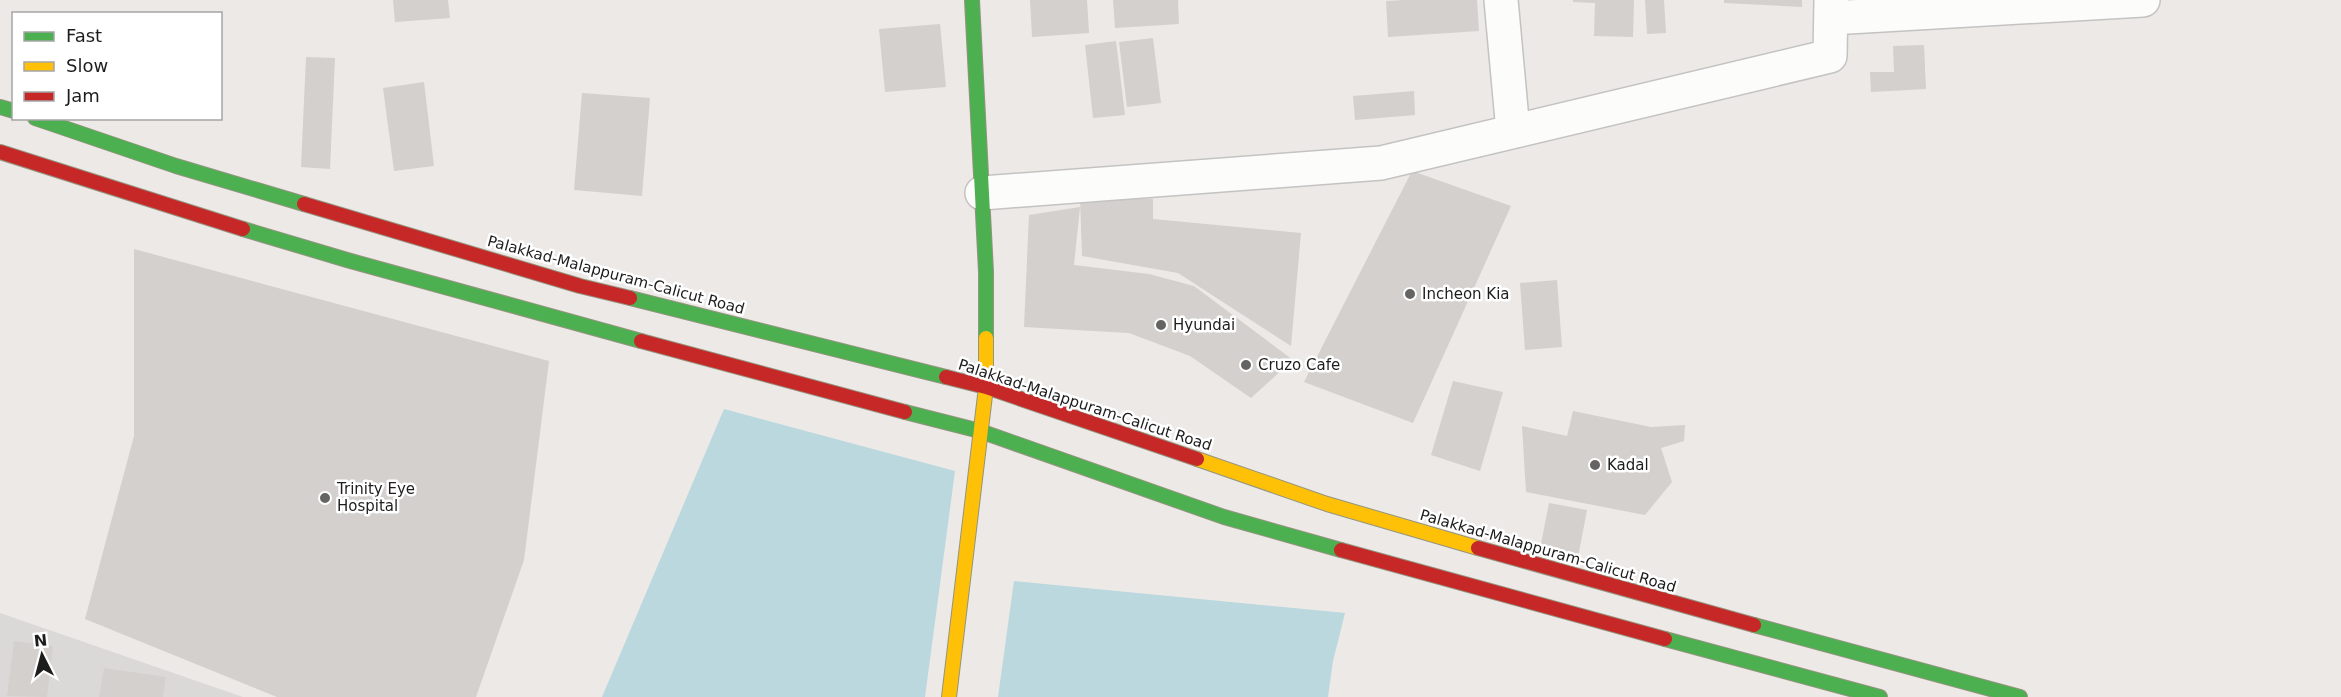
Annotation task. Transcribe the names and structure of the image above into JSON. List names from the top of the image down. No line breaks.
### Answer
{"streets":{"main road":["Palakkad-Malappuram-Calicut Road"]},"places":["Incheon Kia","Hyundai","Cruzo Cafe","Kadal","Trinity Eye Hospital"],"legend":["Fast","Slow","Jam"],"north":"top"}
